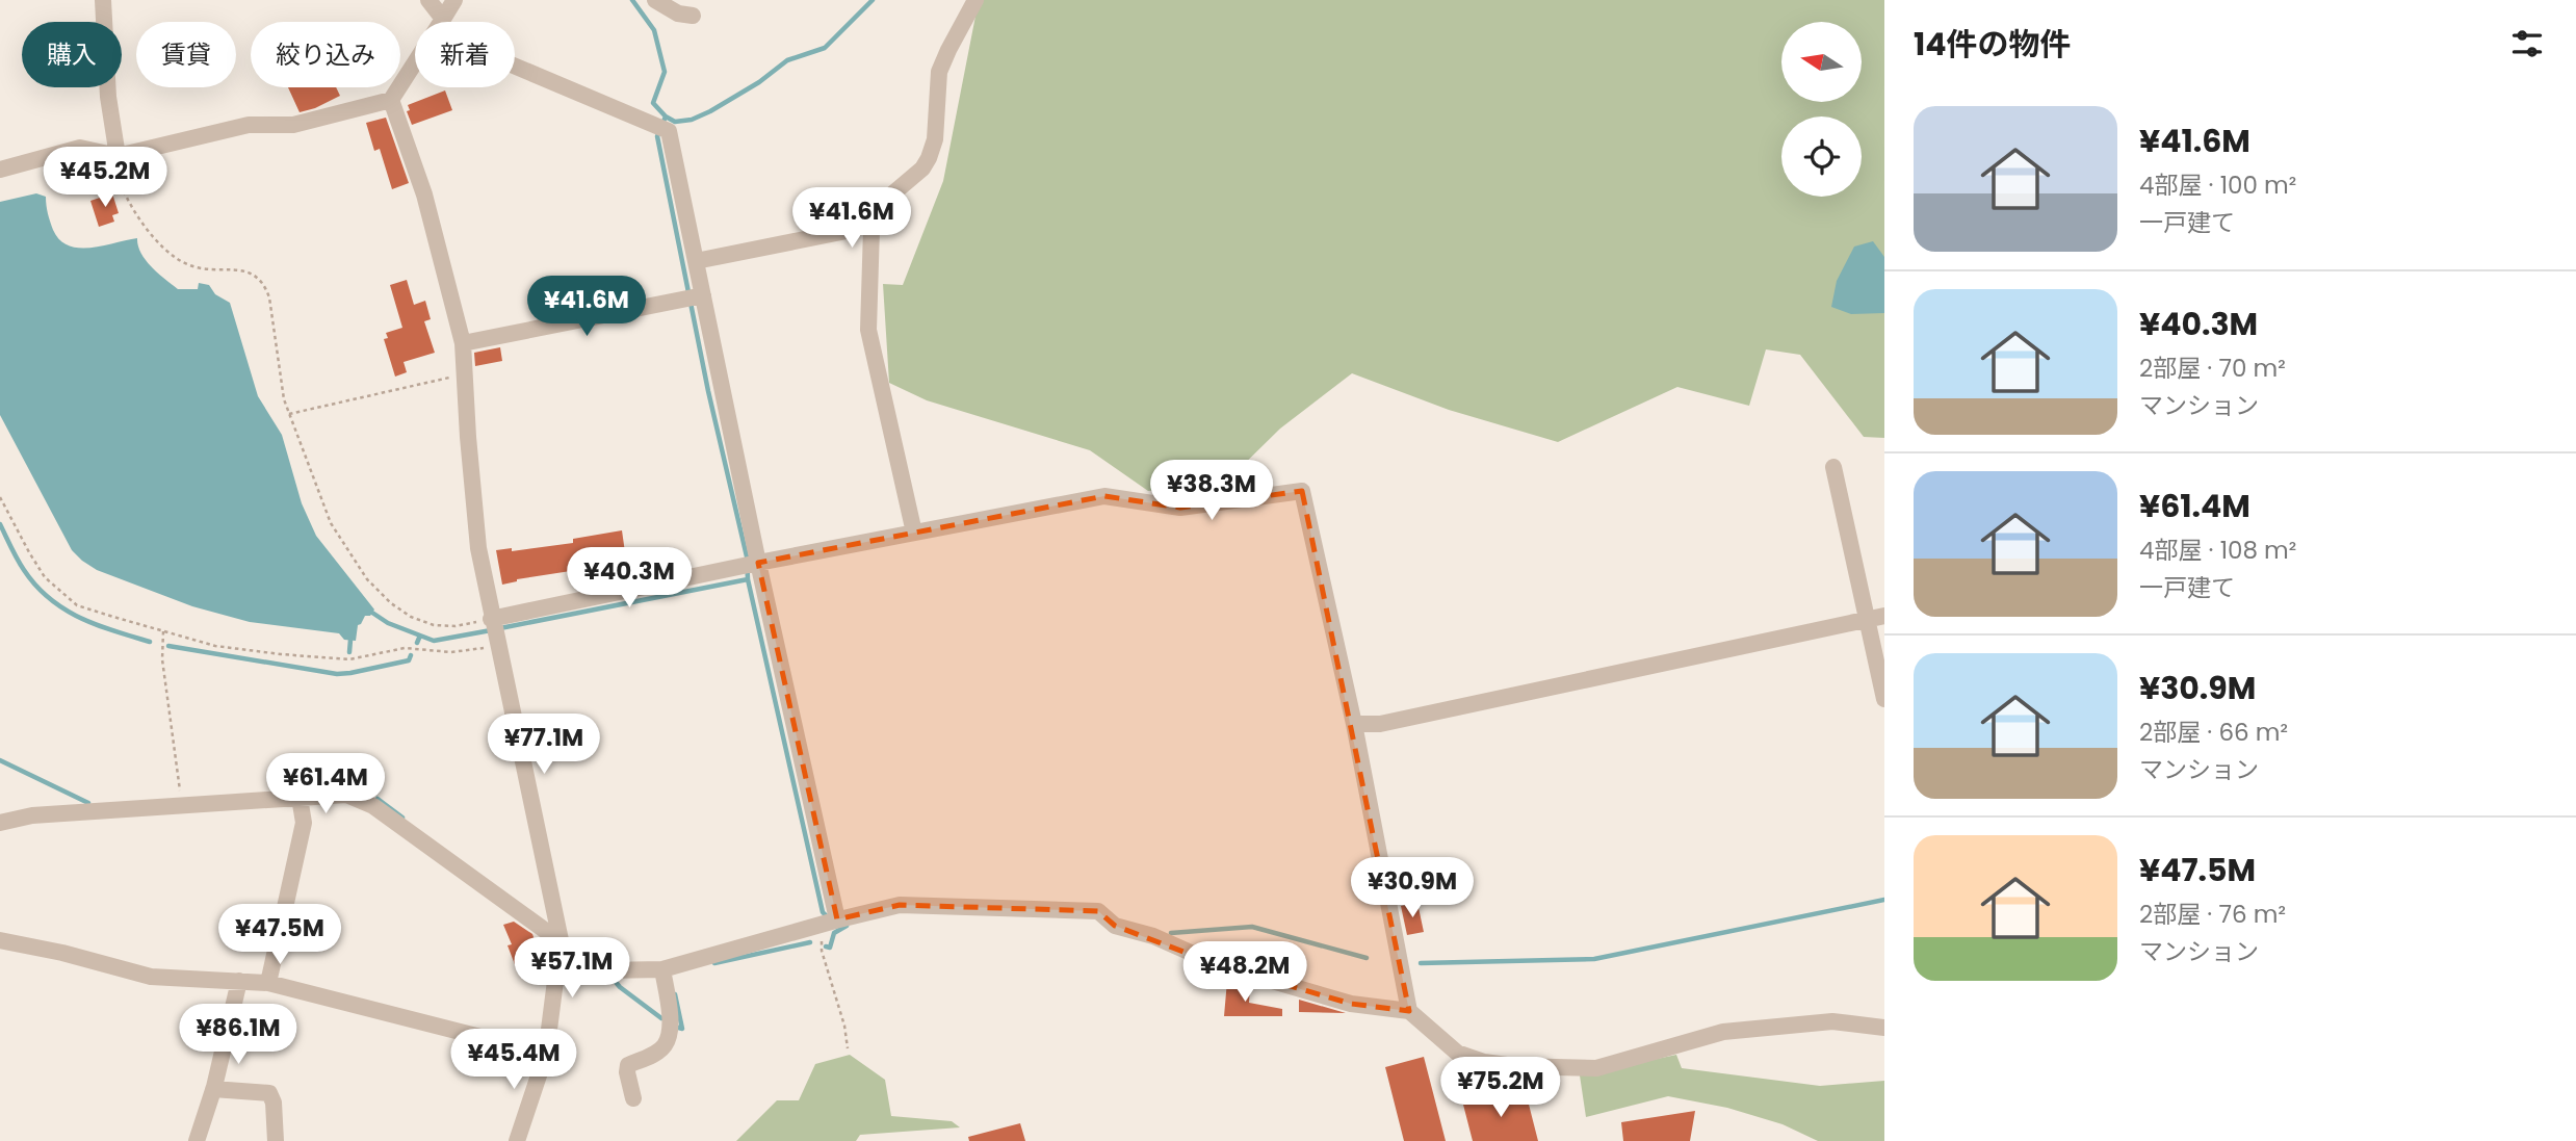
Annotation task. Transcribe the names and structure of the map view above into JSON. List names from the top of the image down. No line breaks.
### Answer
{"north":"left","page":{"heading":"14件の物件","chip":["購入","賃貸","絞り込み","新着"],"list":[{"name":"¥41.6M","note":"4部屋 · 100 m² · 一戸建て"},{"name":"¥40.3M","note":"2部屋 · 70 m² · マンション"},{"name":"¥61.4M","note":"4部屋 · 108 m² · 一戸建て"},{"name":"¥30.9M","note":"2部屋 · 66 m² · マンション"},{"name":"¥47.5M","note":"2部屋 · 76 m² · マンション"}],"price":["¥45.2M","¥41.6M","¥41.6M","¥38.3M","¥40.3M","¥77.1M","¥61.4M","¥30.9M","¥47.5M","¥57.1M","¥48.2M","¥86.1M","¥45.4M","¥75.2M"]}}
